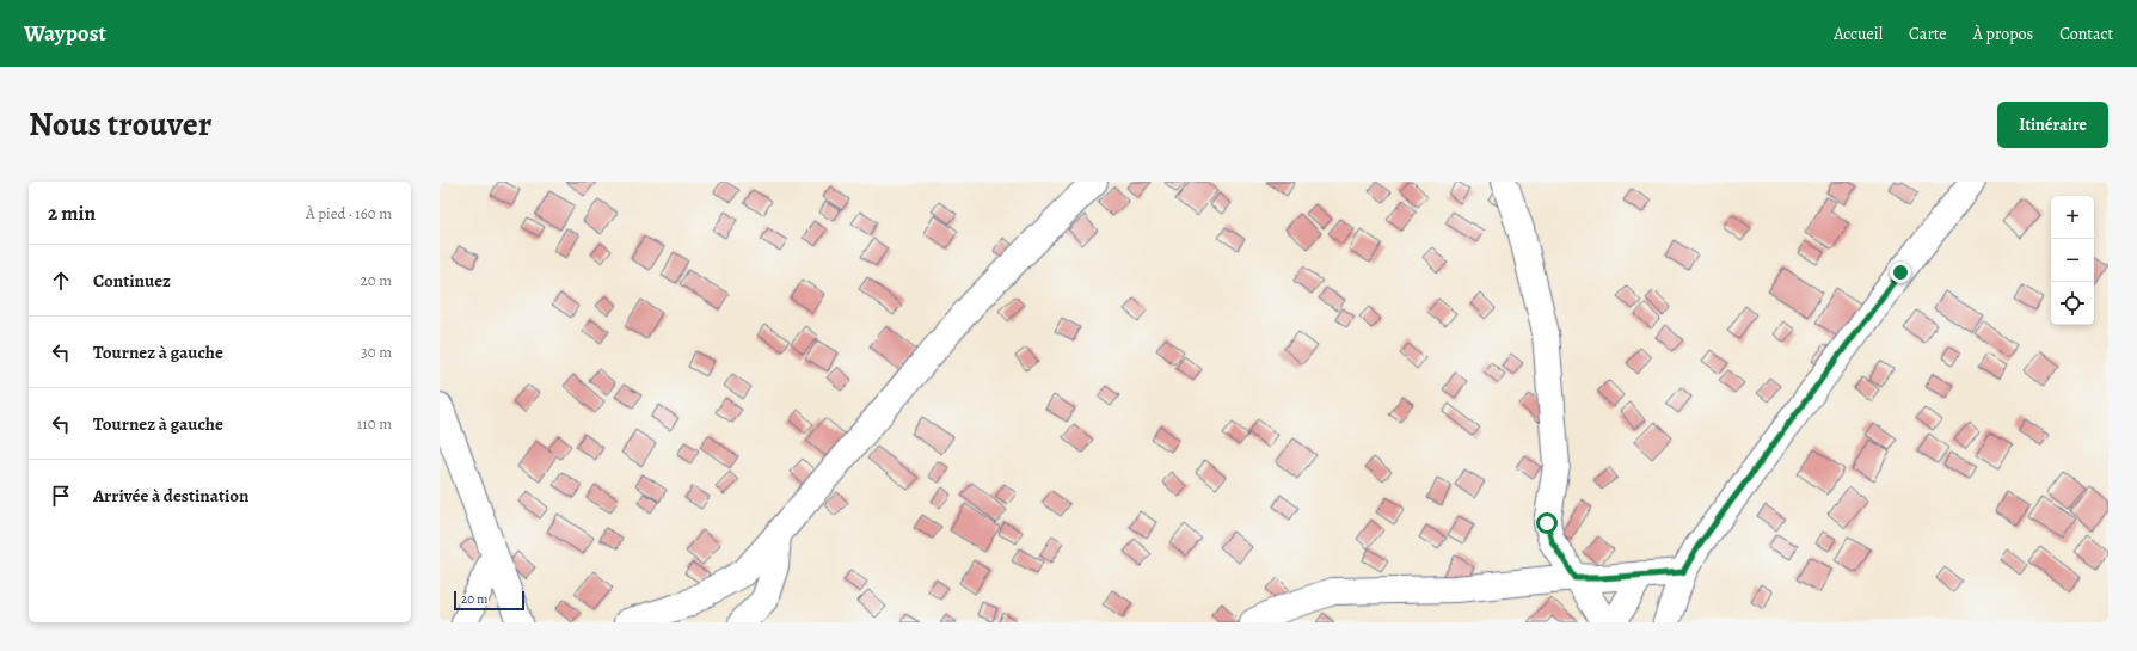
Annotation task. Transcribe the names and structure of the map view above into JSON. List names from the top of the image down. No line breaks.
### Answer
{"scale_bar":"20 m","page":{"header":"Waypost","nav":["Accueil","Carte","À propos","Contact"],"title":"Nous trouver","buttons":"Itinéraire","heading":["2 min","À pied · 160 m"],"map_buttons":["+","−"],"list":[["Continuez","20 m"],["Tournez à gauche","30 m"],["Tournez à gauche","110 m"],"Arrivée à destination"],"scale":"20 m"}}
